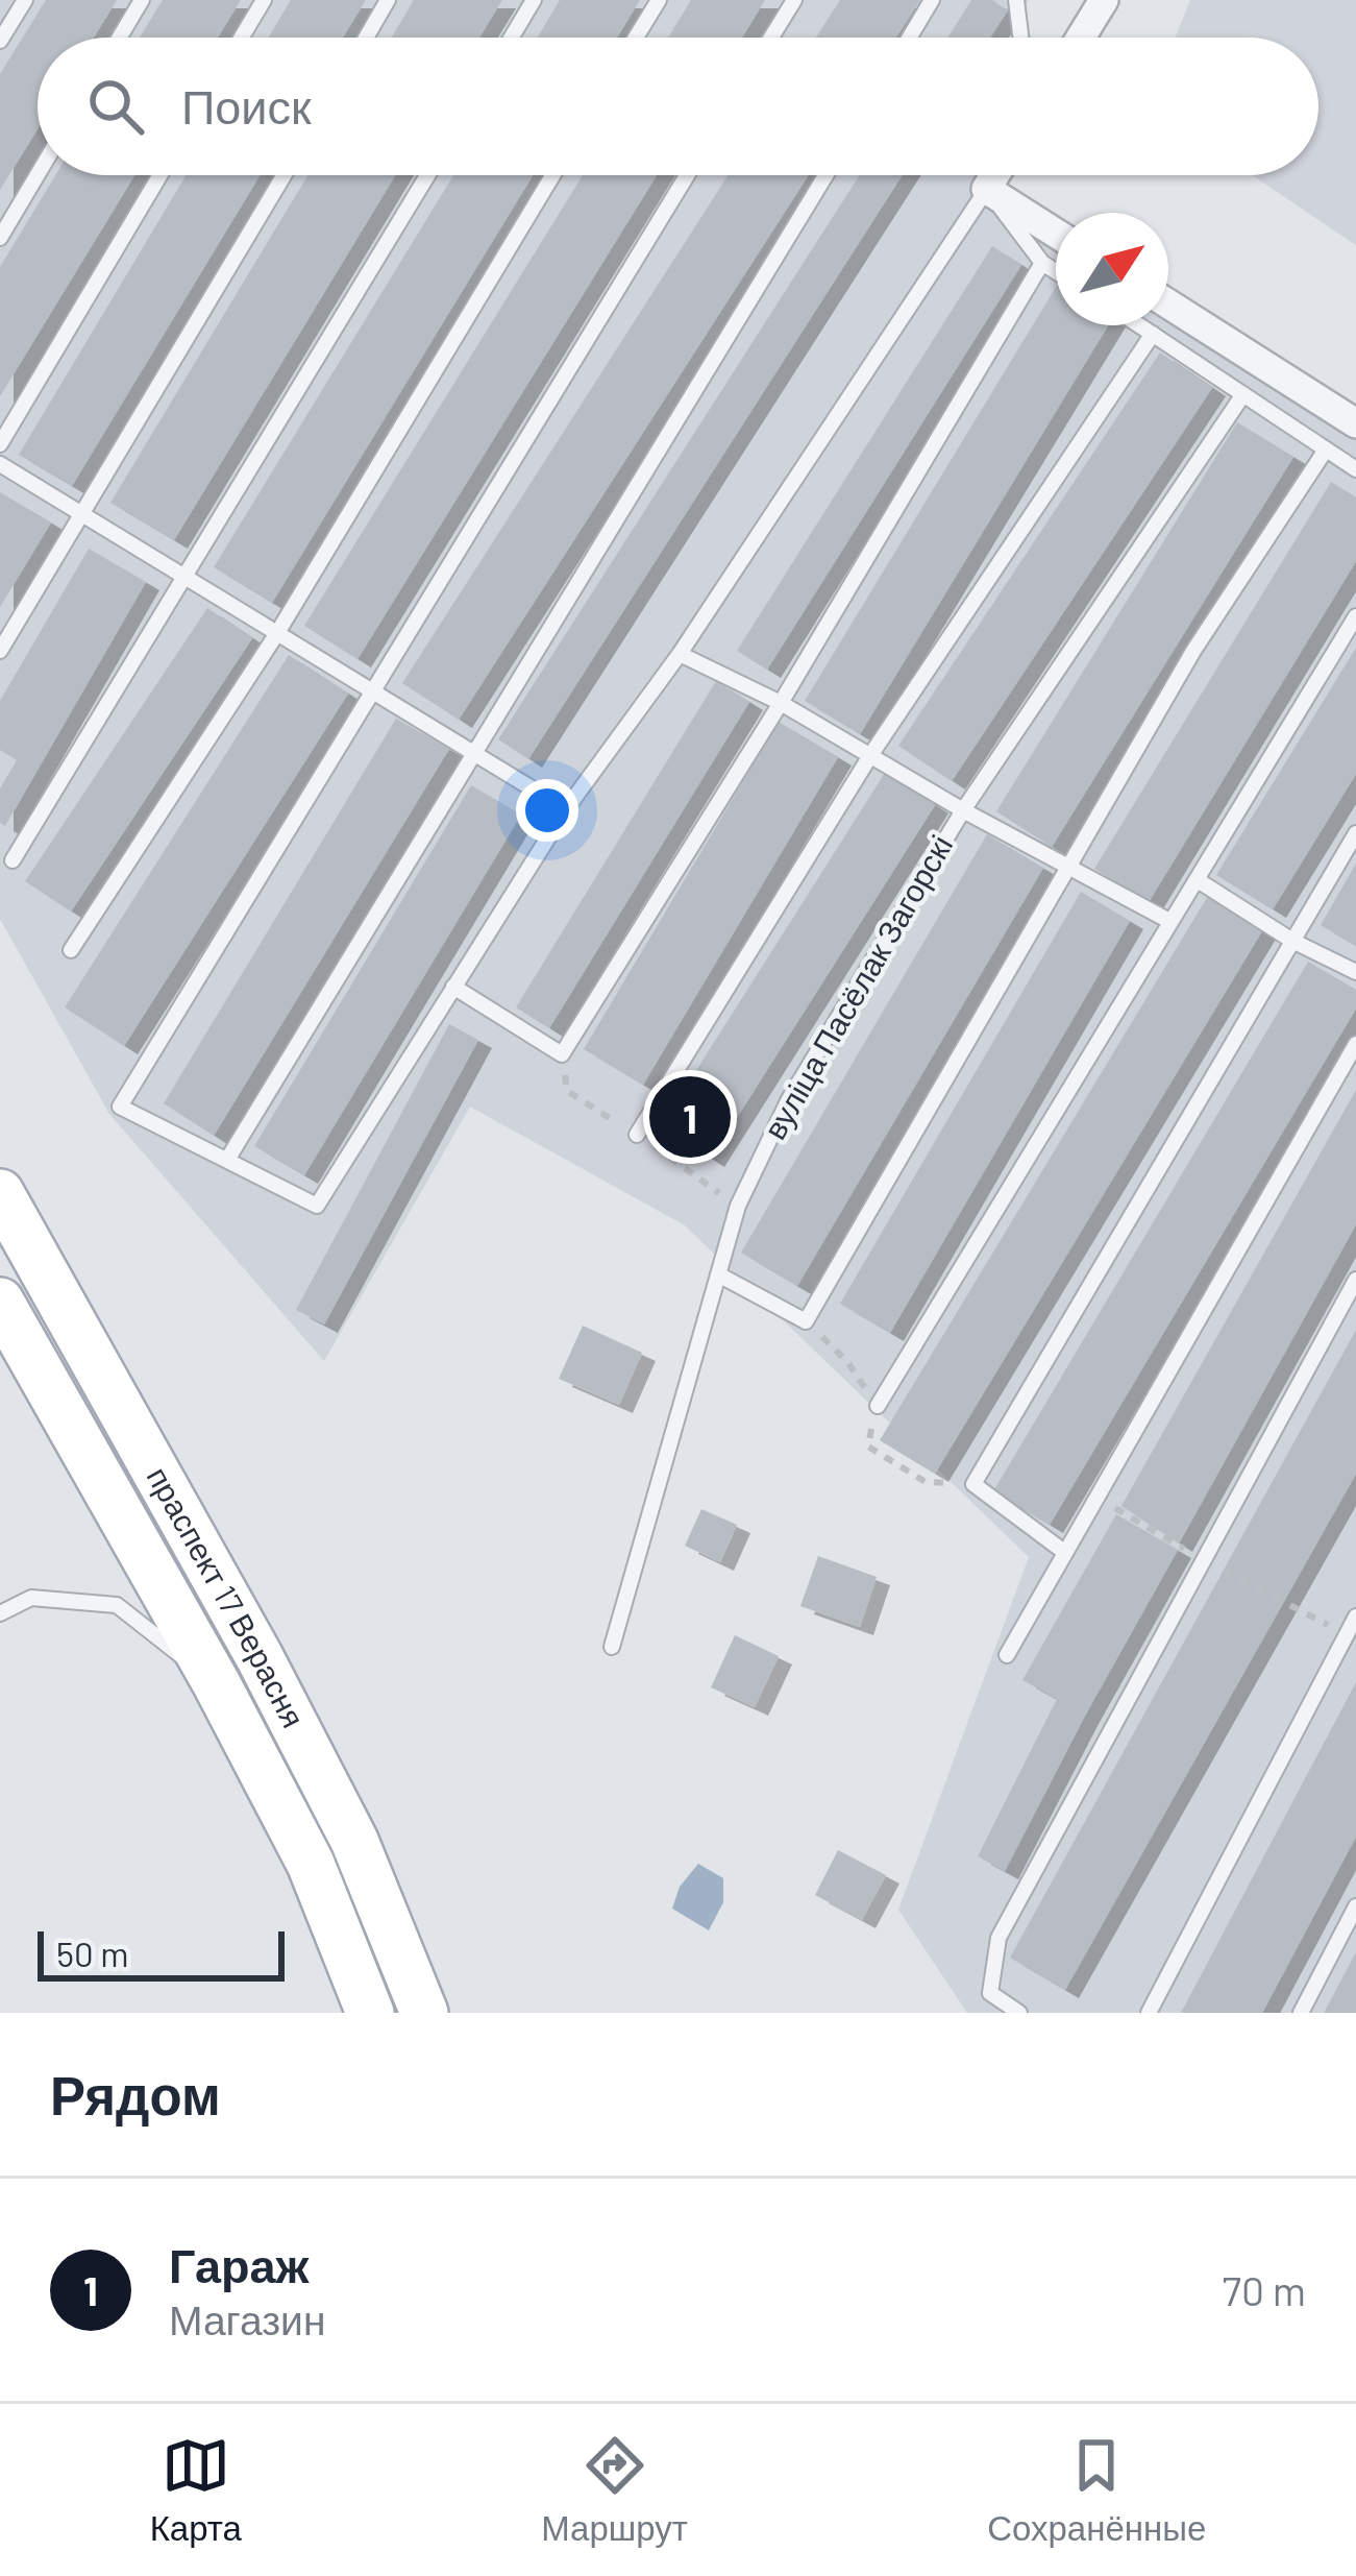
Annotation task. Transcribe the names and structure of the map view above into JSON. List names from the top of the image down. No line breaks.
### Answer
{"streets":{"main road":["праспект 17 Верасня"],"lane":["вуліца Пасёлак Загорскі"]},"scale_bar":"50 m","north":"top right","page":{"search":"Поиск","pins":"1","scale":"50 m","heading":"Рядом","list":[{"mark":"1","name":"Гараж","note":"Магазин","value":"70 m"}],"nav":["Карта","Маршрут","Сохранённые"]}}
